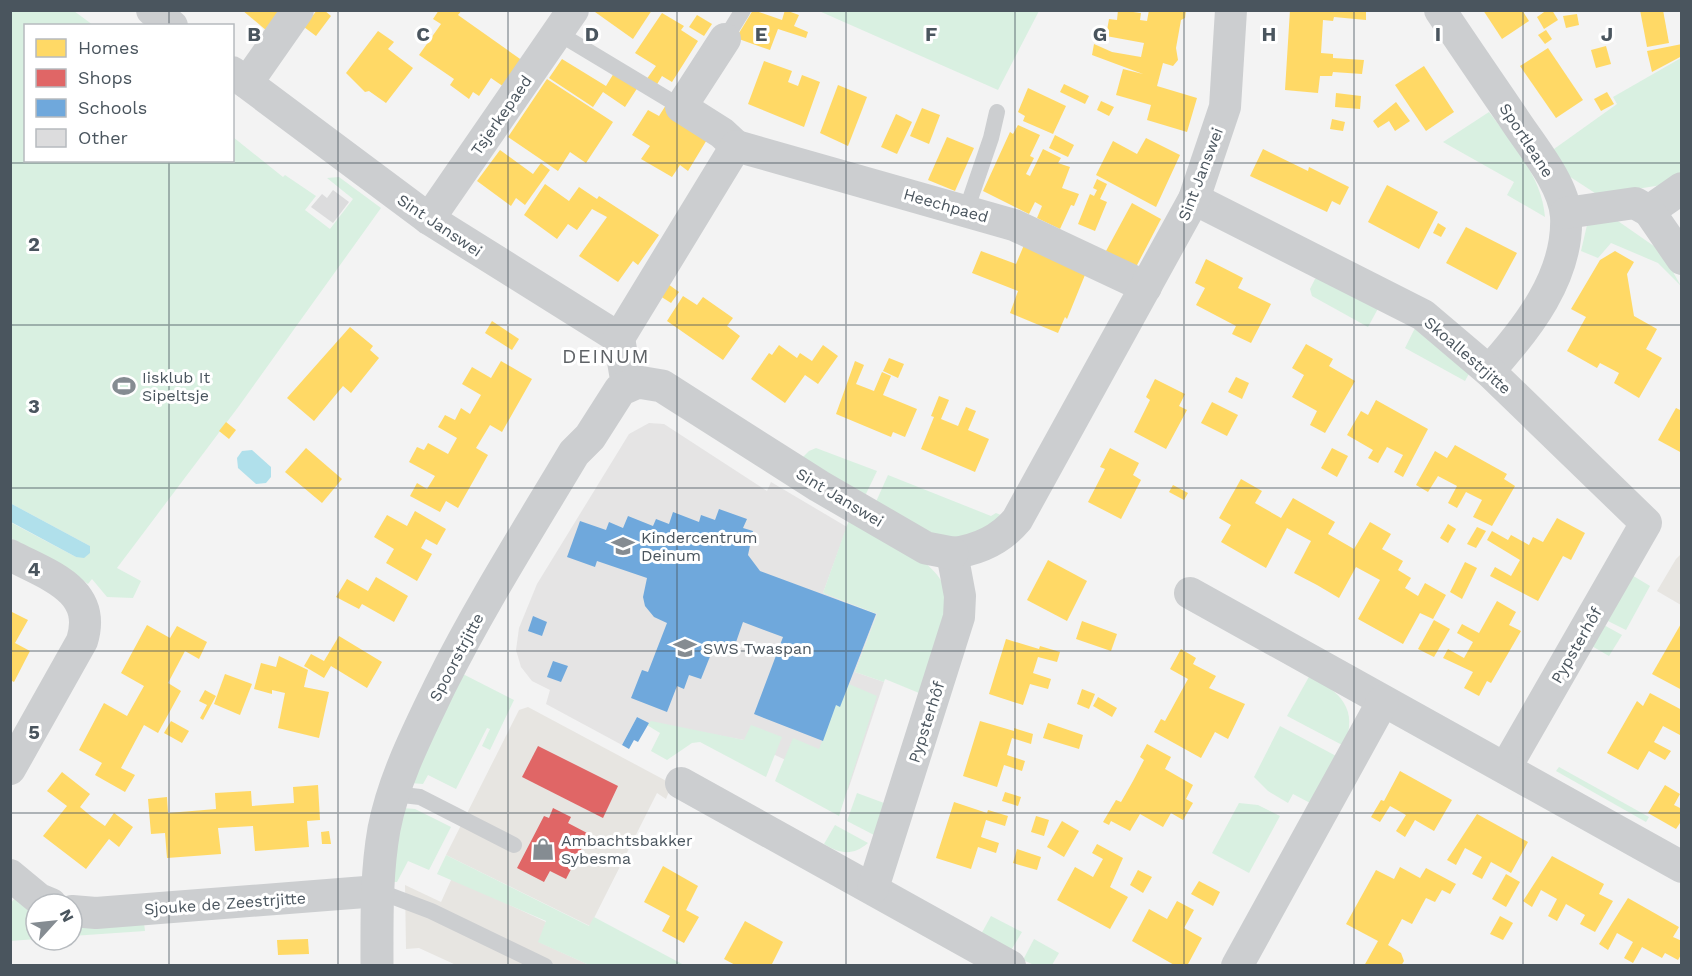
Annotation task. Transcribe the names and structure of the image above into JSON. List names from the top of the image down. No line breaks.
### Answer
{"streets":{"street":["Tsjerkepaed","Sportleane","Sint Janswei","Heechpaed","Skoallestrjitte","Pypsterhôf","Spoorstrjitte","Sjouke de Zeestrjitte"]},"crossings":[["Tsjerkepaed","Sint Janswei"],["Sportleane","Skoallestrjitte"],["Sint Janswei","Heechpaed"],["Sint Janswei","Skoallestrjitte"],["Sint Janswei","Pypsterhôf"],["Sint Janswei","Spoorstrjitte"],["Skoallestrjitte","Pypsterhôf"],["Spoorstrjitte","Sjouke de Zeestrjitte"]],"districts":["DEINUM"],"places":{"sports":["Iisklub It Sipeltsje"],"school or university":["Kindercentrum Deinum","SWS Twaspan"],"shop":["Ambachtsbakker Sybesma"]},"legend":["Homes","Shops","Schools","Other"],"north":"top right","grid":{"columns":["B","C","D","E","F","G","H","I","J"],"rows":["2","3","4","5"]}}
